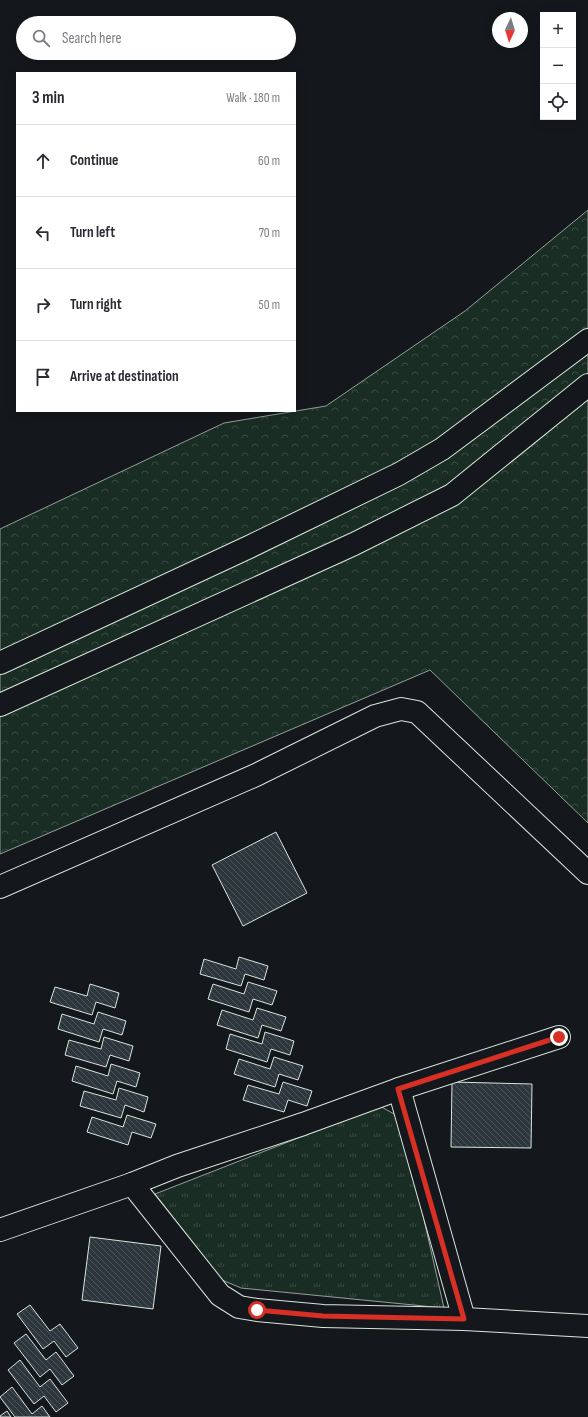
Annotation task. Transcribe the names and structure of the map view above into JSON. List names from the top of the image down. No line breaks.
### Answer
{"north":"bottom","page":{"map_buttons":["+","−"],"search":"Search here","heading":["3 min","Walk · 180 m"],"list":[["Continue","60 m"],["Turn left","70 m"],["Turn right","50 m"],"Arrive at destination"]}}
